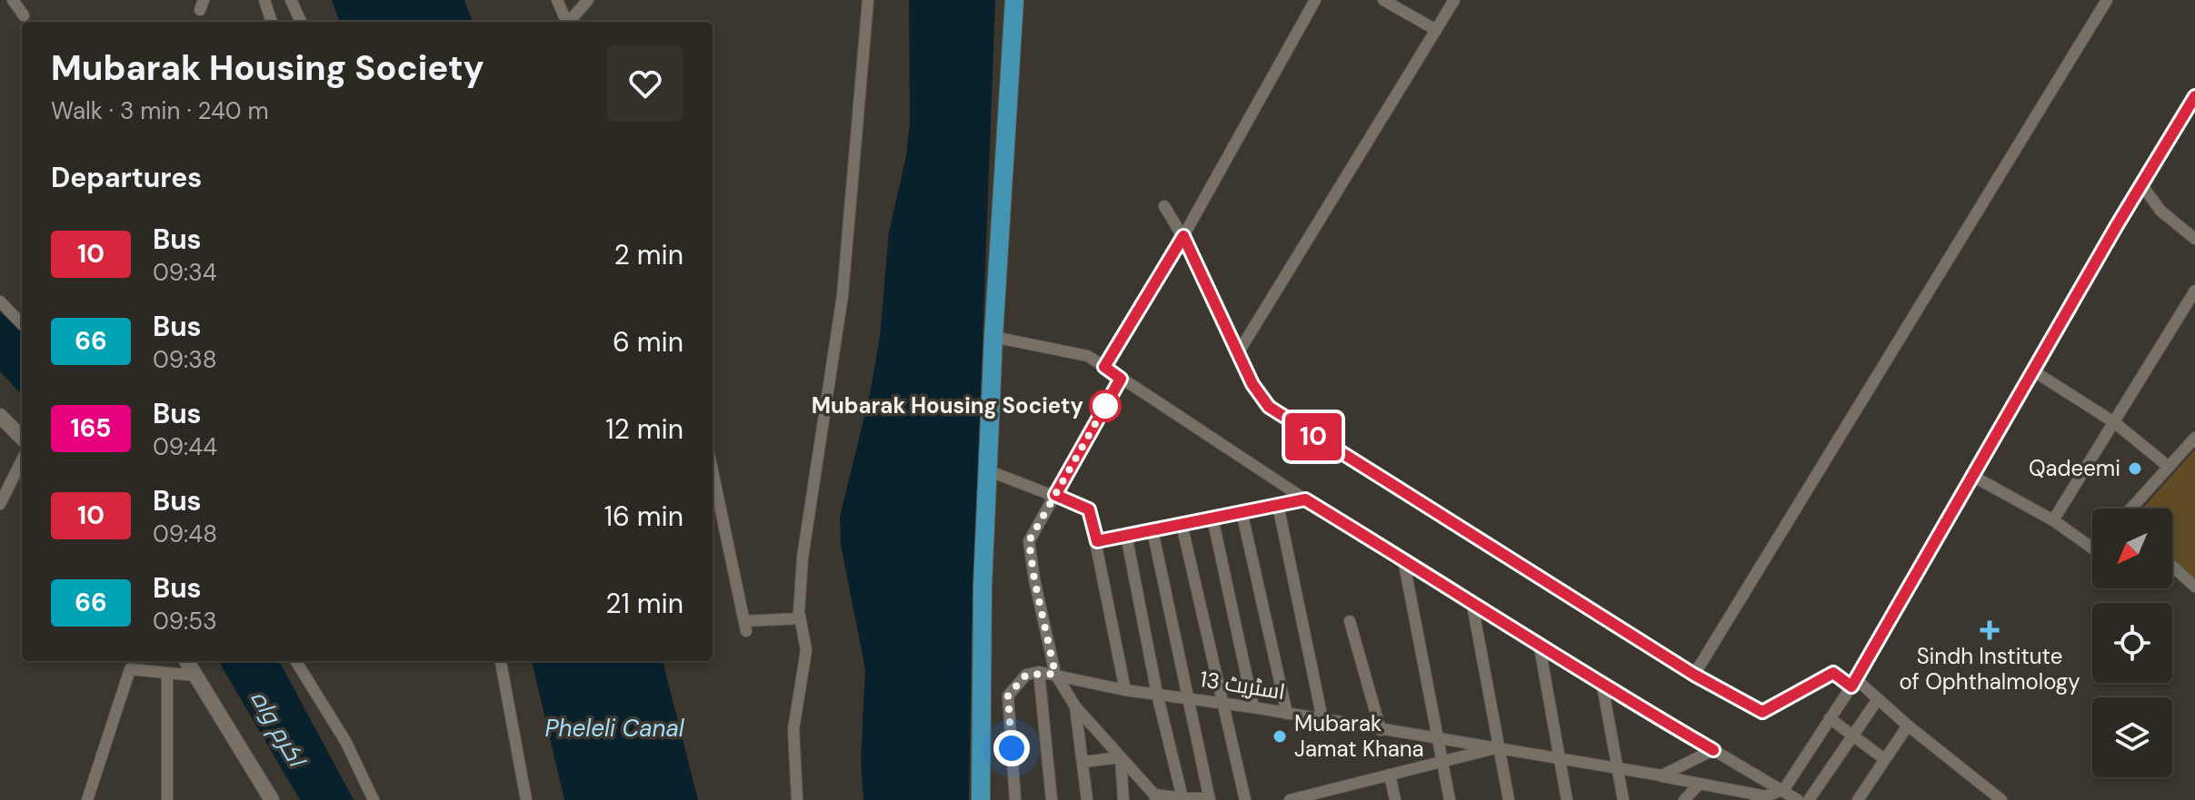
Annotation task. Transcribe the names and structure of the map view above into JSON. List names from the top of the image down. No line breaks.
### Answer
{"streets":{"street":["اسٹریٹ 13"]},"water":["اکرم واہ","Pheleli Canal"],"places":{"other":["Mubarak Housing Society","Qadeemi","Mubarak Jamat Khana"],"health":["Sindh Institute of Ophthalmology"]},"lines":["bus line 10"],"north":"bottom left","page":{"on_map":"10","heading":[["Mubarak Housing Society","Walk · 3 min · 240 m"],"Departures"],"list":[{"mark":"10","name":"Bus","note":"09:34","value":"2 min"},{"mark":"66","name":"Bus","note":"09:38","value":"6 min"},{"mark":"165","name":"Bus","note":"09:44","value":"12 min"},{"mark":"10","name":"Bus","note":"09:48","value":"16 min"},{"mark":"66","name":"Bus","note":"09:53","value":"21 min"}]}}
